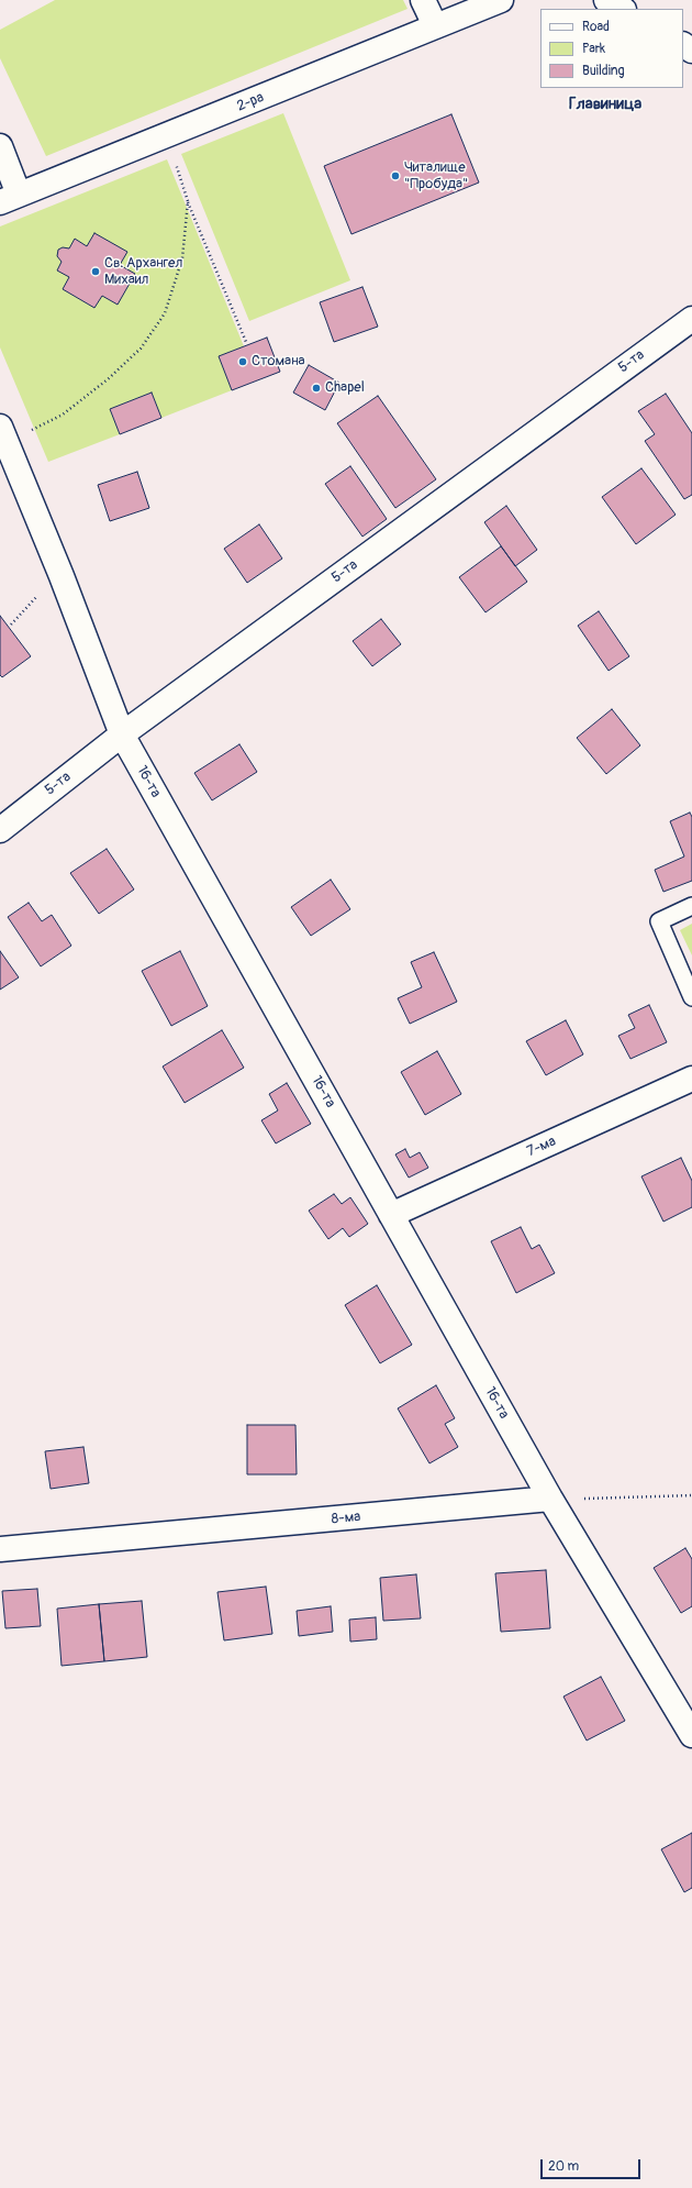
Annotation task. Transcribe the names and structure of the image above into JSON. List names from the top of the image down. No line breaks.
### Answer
{"streets":{"street":["2-ра","5-та","16-та","7-ма","8-ма"]},"crossings":[["5-та","16-та"],["16-та","7-ма"],["16-та","8-ма"]],"districts":["Главиница"],"places":["Читалище \"Пробуда\"","Св. Архангел Михаил","Стомана","Chapel"],"legend":["Road","Park","Building"],"scale_bar":"20 m"}
